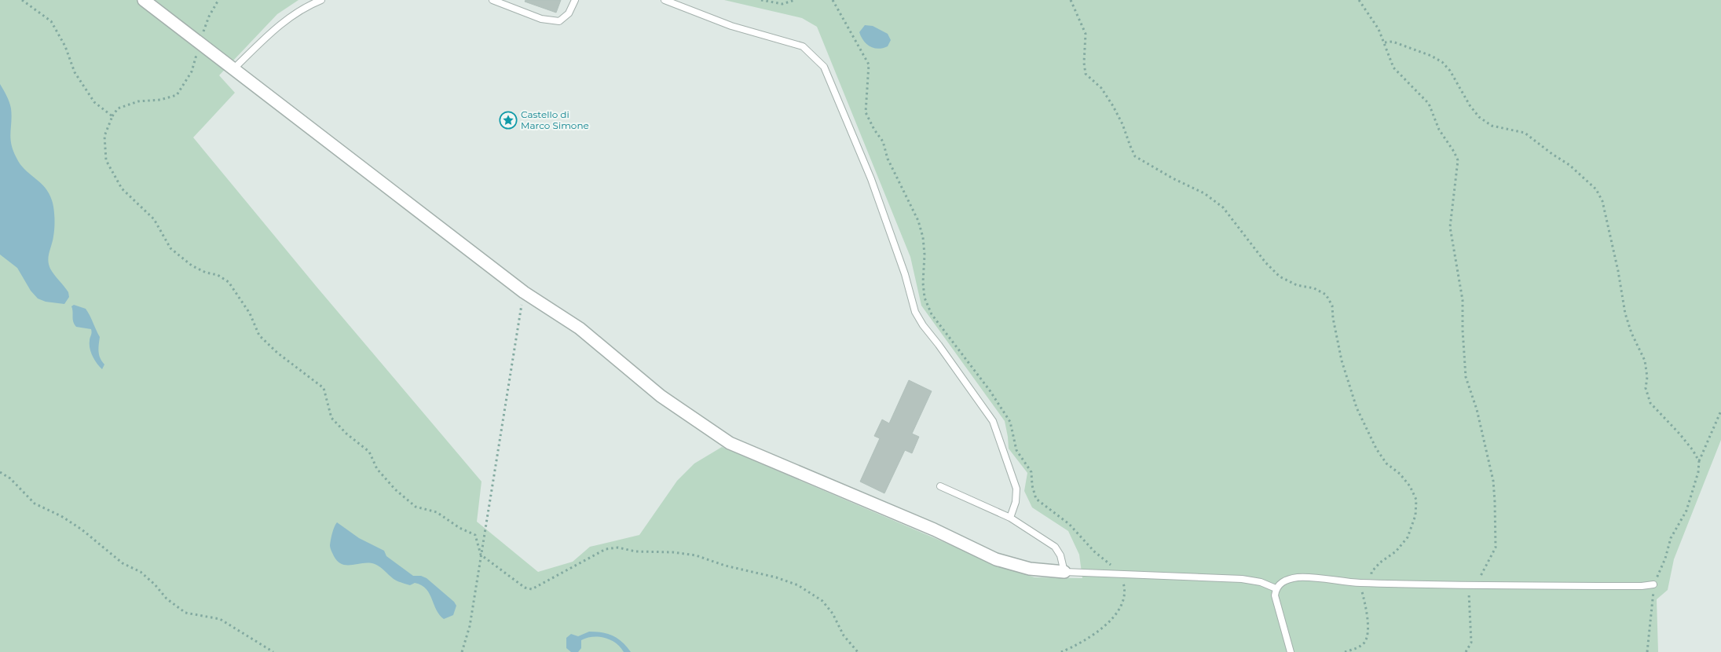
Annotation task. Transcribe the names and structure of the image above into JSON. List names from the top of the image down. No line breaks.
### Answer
{"places":{"place":["Castello di Marco Simone"]}}
